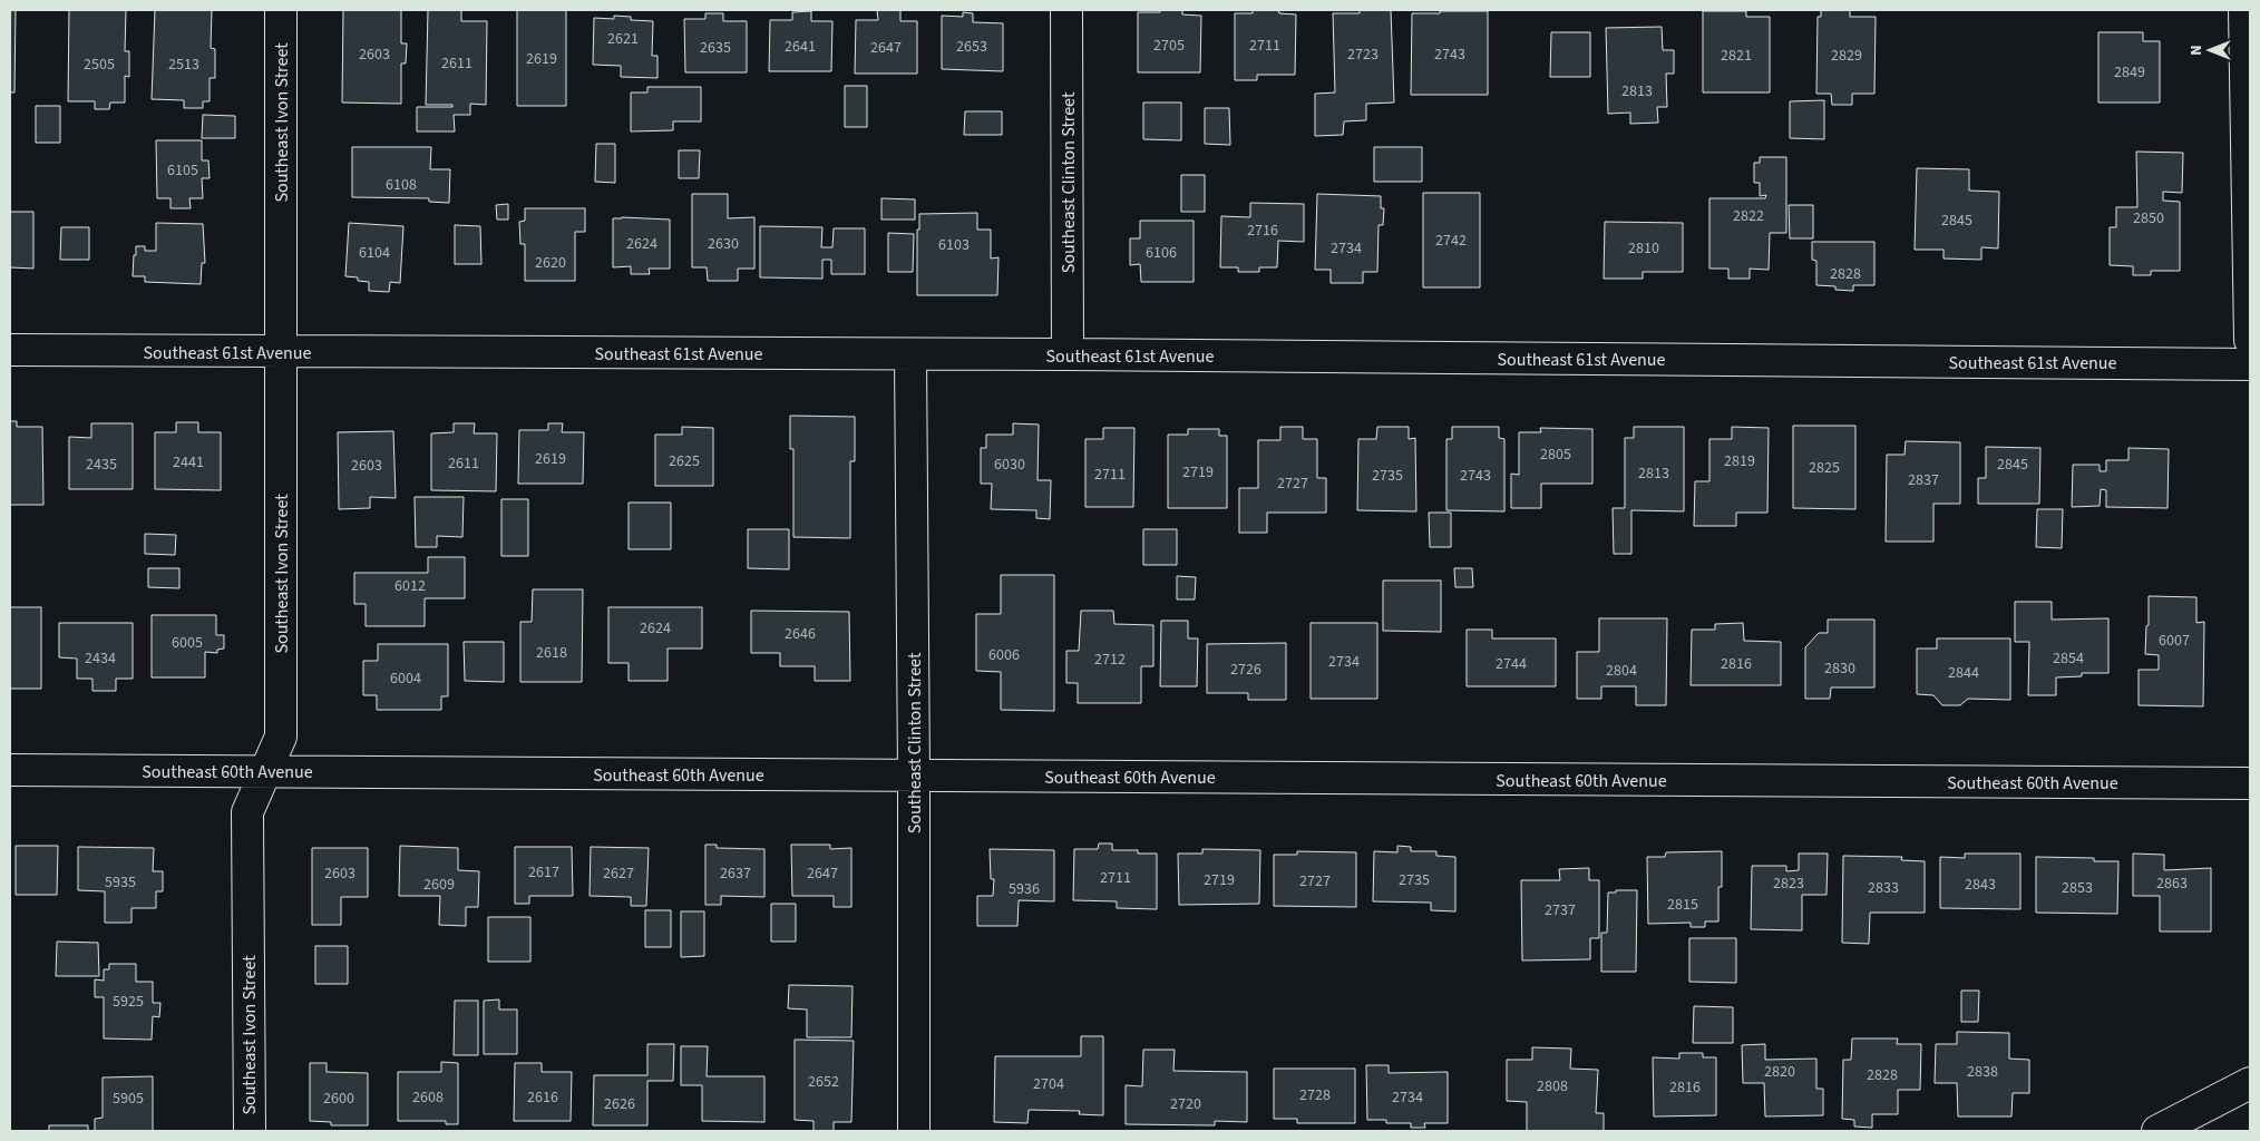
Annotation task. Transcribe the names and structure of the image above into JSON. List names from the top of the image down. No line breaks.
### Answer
{"streets":{"street":["Southeast Ivon Street","Southeast Clinton Street","Southeast 61st Avenue","Southeast 60th Avenue"]},"crossings":[["Southeast Ivon Street","Southeast 61st Avenue"],["Southeast Ivon Street","Southeast 60th Avenue"],["Southeast Clinton Street","Southeast 61st Avenue"],["Southeast Clinton Street","Southeast 60th Avenue"]],"house_numbers":["2621","2705","2711","2641","2653","2635","2647","2603","2723","2743","2821","2829","2619","2611","2505","2513","2849","2813","6105","6108","2822","2850","2845","2716","2742","2624","2630","6103","2734","2810","6104","6106","2620","2828","2805","2619","2625","2819","2441","2611","2435","6030","2845","2603","2825","2719","2813","2711","2735","2743","2837","2727","6012","2624","2646","6007","6005","2618","6006","2434","2854","2712","2734","2744","2816","2830","2726","2804","2844","6004","2617","2603","2627","2637","2647","2711","2719","2735","2727","5935","2823","2863","2609","2843","2833","2853","5936","2815","2737","5925","2820","2838","2828","2652","2704","2808","2816","2728","2608","2616","2734","5905","2600","2626","2720"],"north":"left"}
